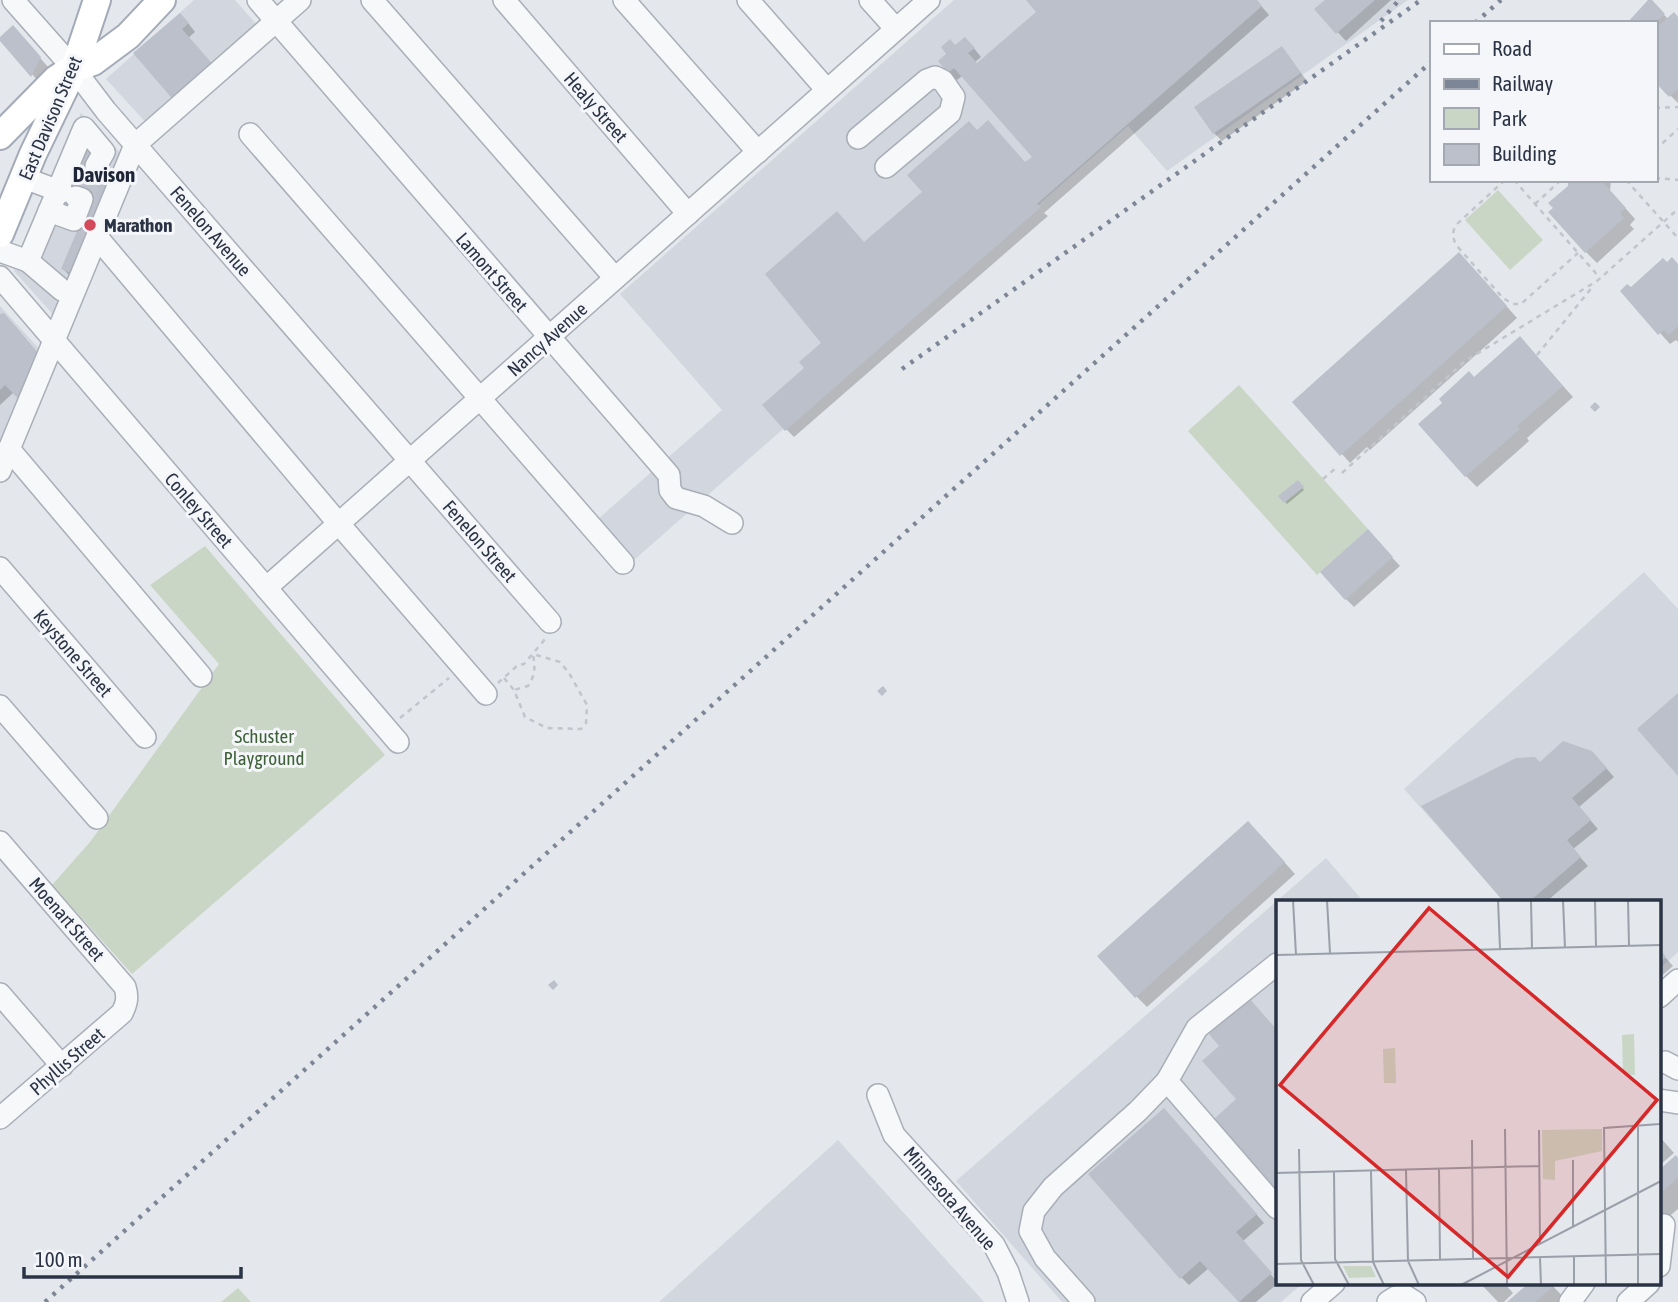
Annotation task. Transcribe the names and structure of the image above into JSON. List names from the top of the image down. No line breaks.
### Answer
{"streets":{"main road":["East Davison Street"],"street":["Healy Street","Fenelon Avenue","Lamont Street","Nancy Avenue","Conley Street","Fenelon Street","Keystone Street","Moenart Street","Phyllis Street","Minnesota Avenue"]},"crossings":[["Healy Street","Nancy Avenue"],["East Davison Street","Fenelon Avenue"],["Fenelon Avenue","Nancy Avenue"],["Fenelon Avenue","Fenelon Street"],["Lamont Street","Nancy Avenue"],["Nancy Avenue","Conley Street"],["Nancy Avenue","Fenelon Street"],["Moenart Street","Phyllis Street"]],"districts":["Davison"],"parks":["Schuster Playground"],"places":["Marathon"],"legend":["Road","Railway","Park","Building"],"scale_bar":"100 m"}
